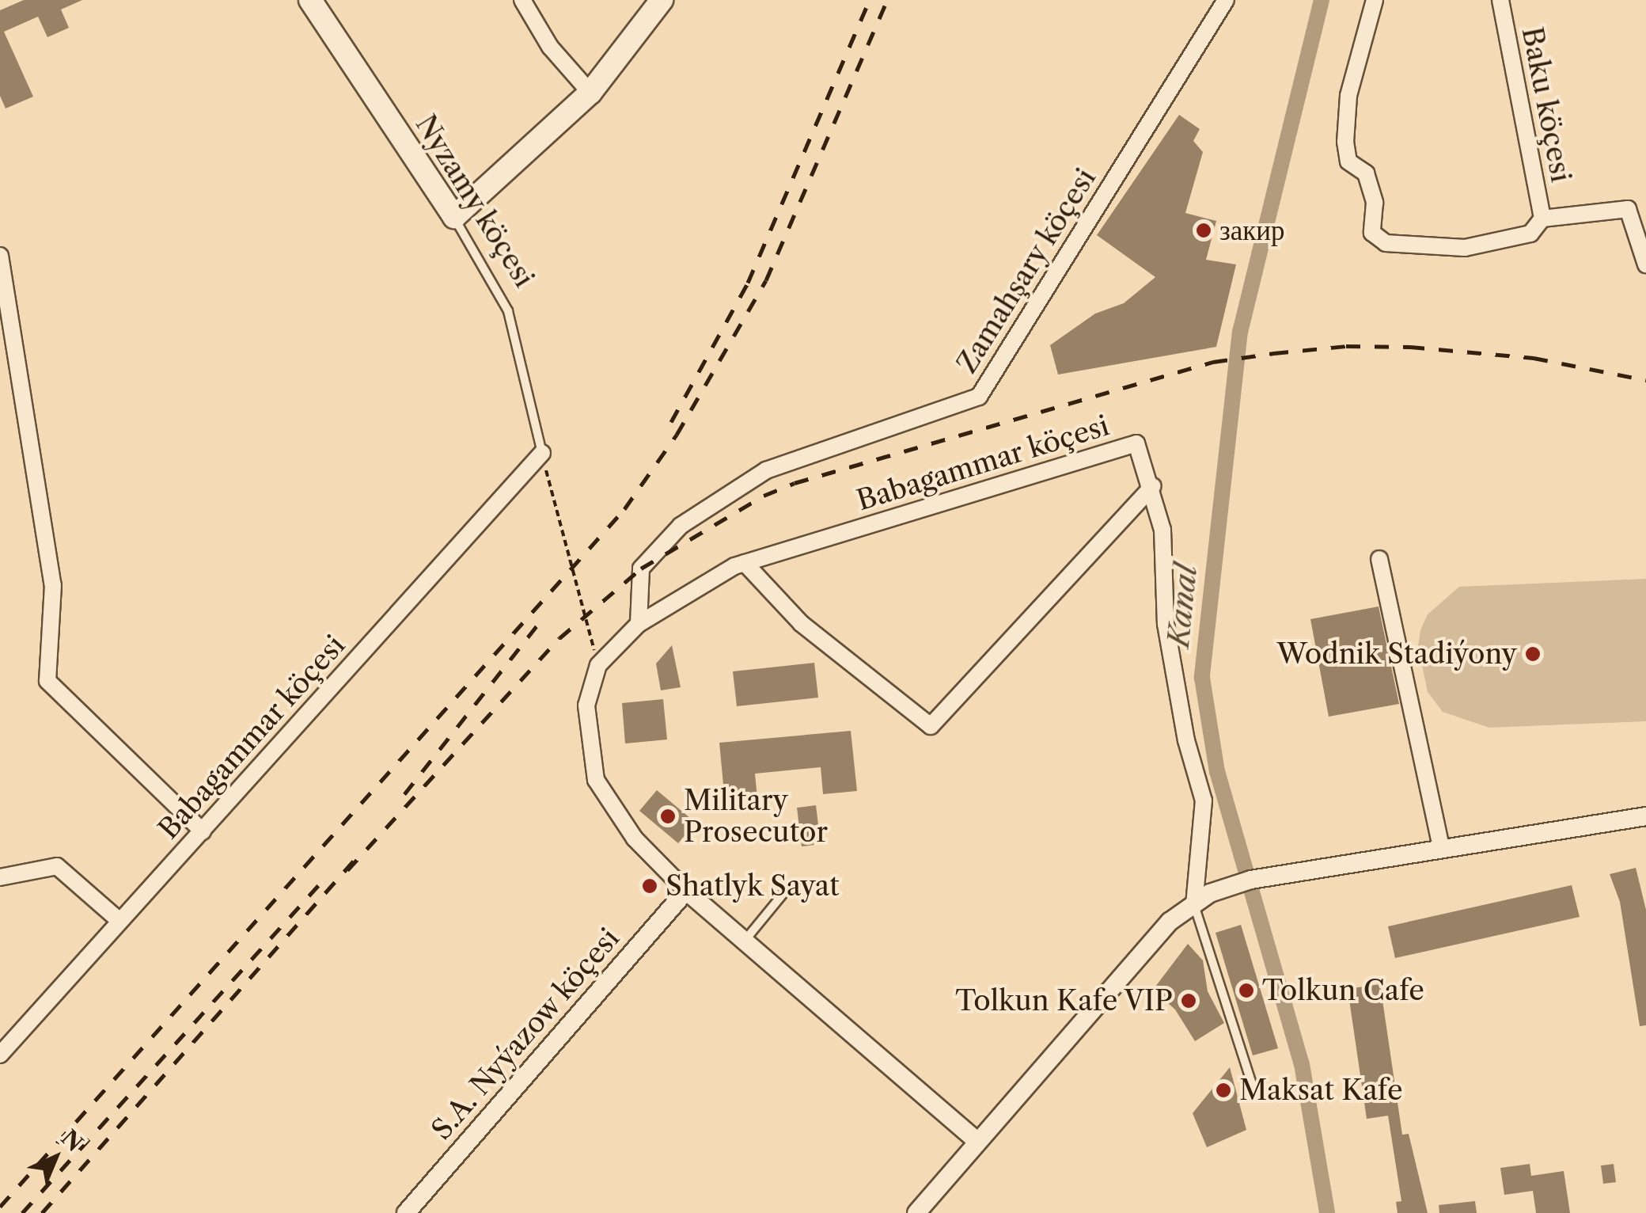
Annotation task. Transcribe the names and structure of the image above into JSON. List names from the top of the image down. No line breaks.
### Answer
{"streets":{"main road":["Nyzamy köçesi"],"street":["Baku köçesi","Zamahşary köçesi","Babagammar köçesi","S.A. Nyýazow köçesi"]},"crossings":[["Nyzamy köçesi","Babagammar köçesi"],["Zamahşary köçesi","Babagammar köçesi"],["Babagammar köçesi","S.A. Nyýazow köçesi"]],"water":["Kanal"],"places":["закир","Wodnik Stadiýony","Military Prosecutor","Shatlyk Sayat","Tolkun Cafe","Tolkun Kafe VIP","Maksat Kafe"],"north":"top right"}
